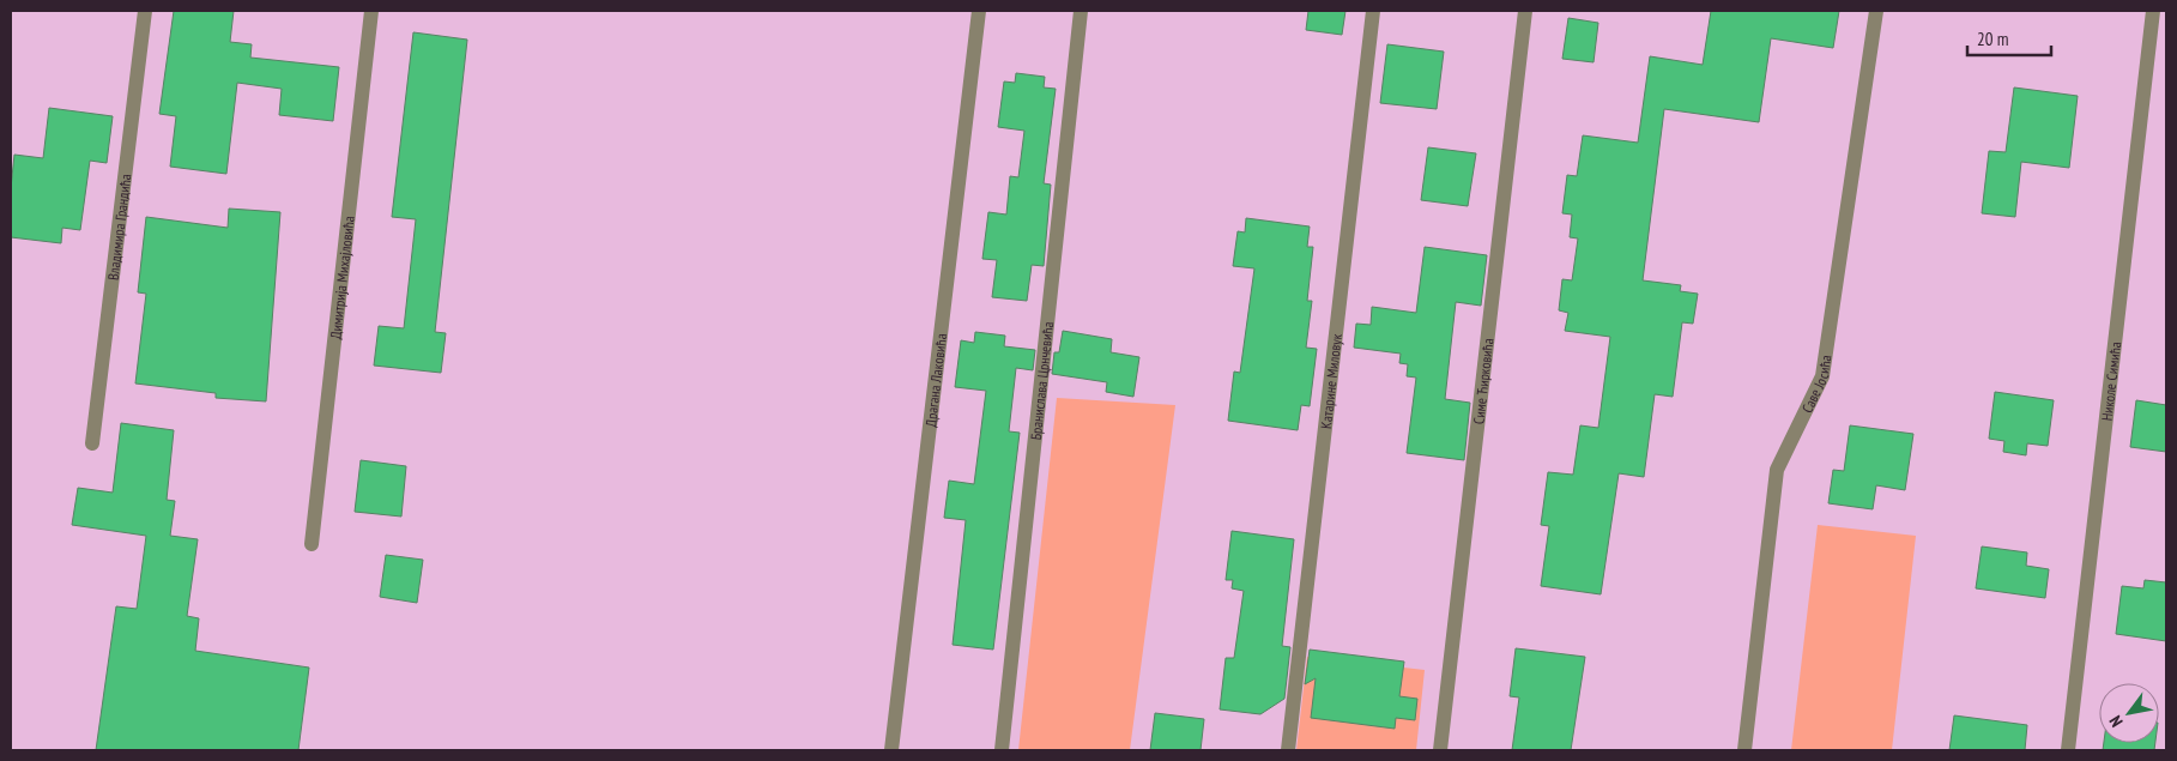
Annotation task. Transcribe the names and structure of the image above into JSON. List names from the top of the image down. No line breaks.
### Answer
{"streets":{"street":["Владимира Грандића","Димитрија Михајловића","Николе Симића","Драгана Лаковића","Бранислава Црнчевића","Катарине Миловук","Симе Ћирковића","Саве Јосића"]},"scale_bar":"20 m","north":"bottom left"}
